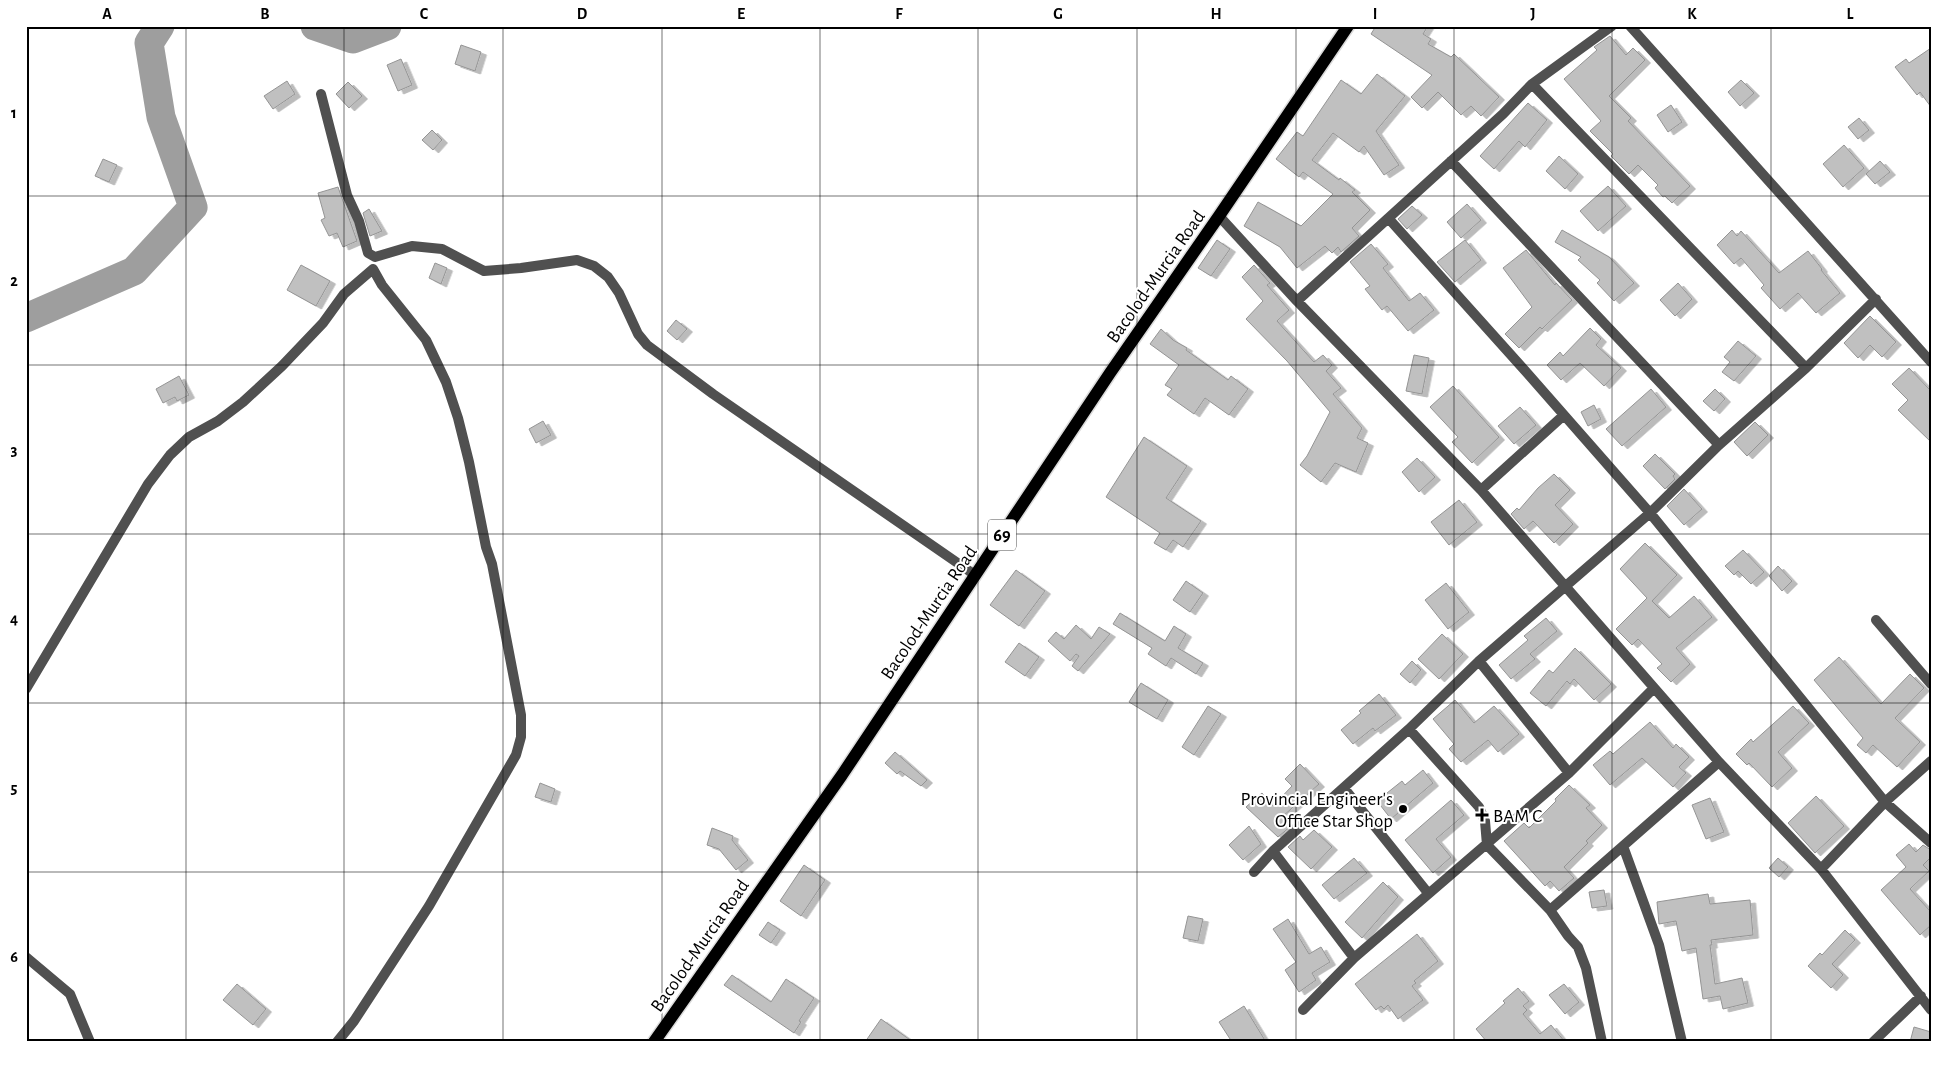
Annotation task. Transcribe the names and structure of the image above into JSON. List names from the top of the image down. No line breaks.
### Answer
{"streets":{"main road":["Bacolod-Murcia Road","69"]},"places":{"other":["Provincial Engineer's Office Star Shop"],"health":["BAM C"]},"grid":{"columns":["A","B","C","D","E","F","G","H","I","J","K","L"],"rows":["1","2","3","4","5","6"]}}
